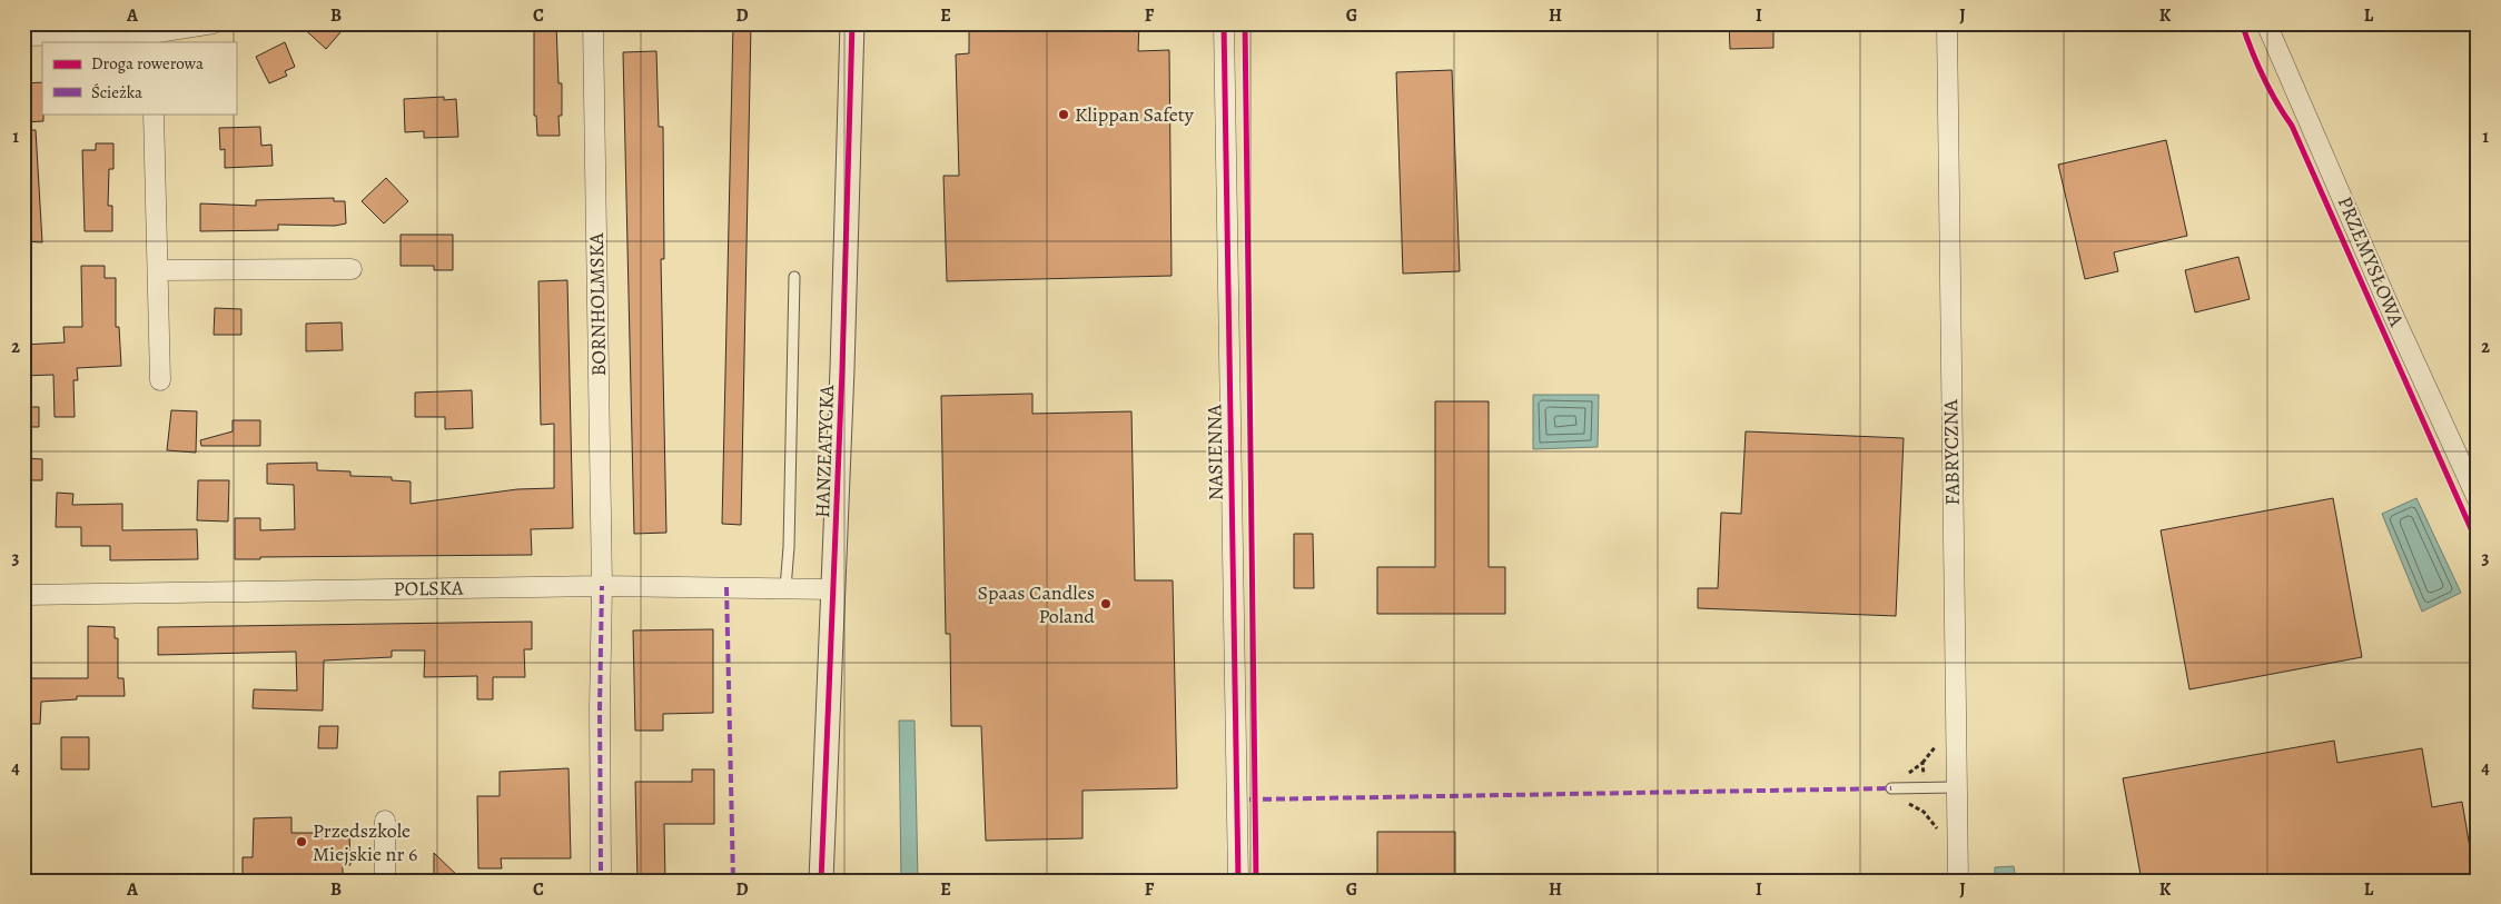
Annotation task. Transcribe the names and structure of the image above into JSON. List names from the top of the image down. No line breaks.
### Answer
{"streets":{"street":["PRZEMYSŁOWA","BORNHOLMSKA","HANZEATYCKA","NASIENNA","FABRYCZNA","POLSKA"]},"crossings":[["BORNHOLMSKA","POLSKA"],["HANZEATYCKA","POLSKA"]],"places":["Klippan Safety","Spaas Candles Poland","Przedszkole Miejskie nr 6"],"legend":["Droga rowerowa","Ścieżka"],"grid":{"columns":["A","B","C","D","E","F","G","H","I","J","K","L"],"rows":["1","2","3","4"]}}
